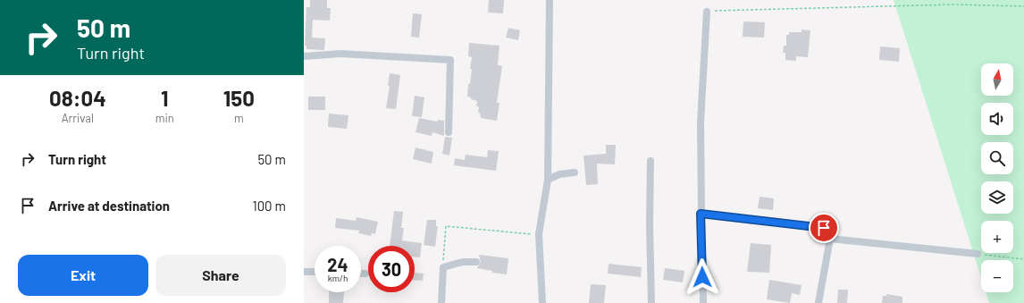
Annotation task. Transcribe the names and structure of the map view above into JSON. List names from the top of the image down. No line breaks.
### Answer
{"north":"top","page":{"turn":["50 m","Turn right"],"map_buttons":["+","−"],"eta":["08:04","Arrival","1","min","150","m"],"list":[{"name":"Turn right","value":"50 m"},{"name":"Arrive at destination","value":"100 m"}],"speed":"24 km/h","limit":"30","buttons":["Exit","Share"]}}
